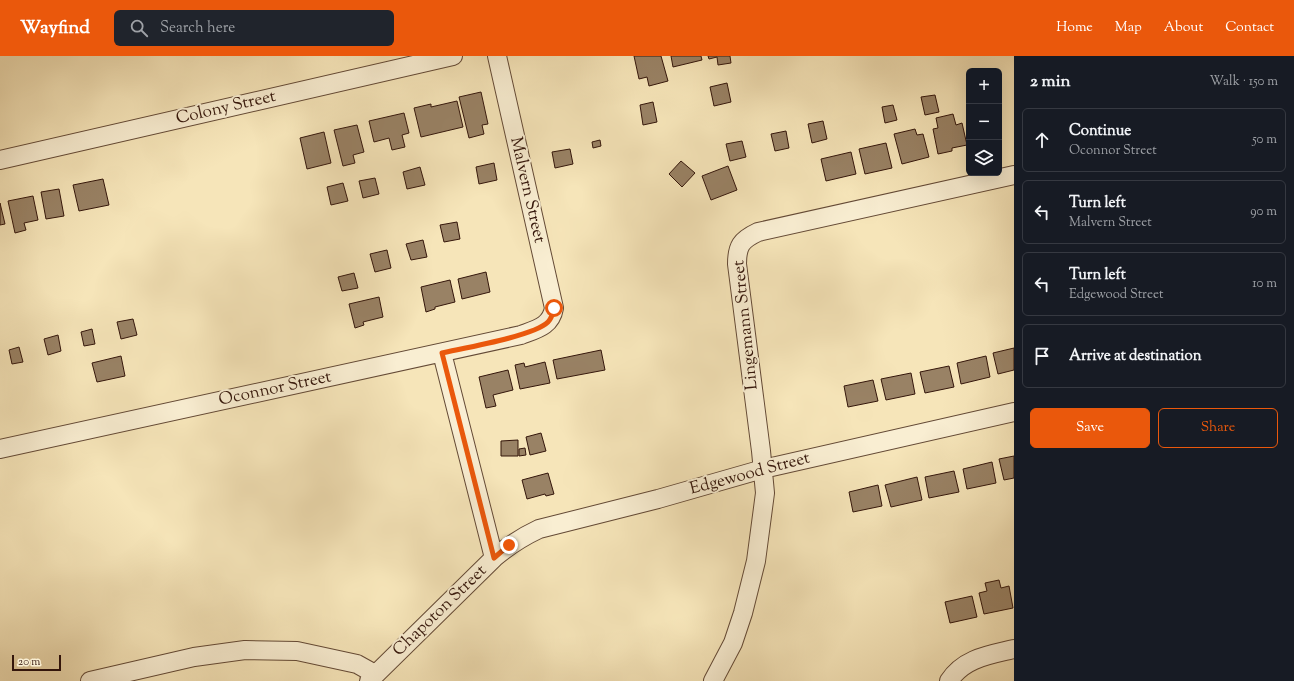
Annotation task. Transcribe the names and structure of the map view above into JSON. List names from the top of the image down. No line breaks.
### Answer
{"streets":{"street":["Colony Street","Malvern Street","Lingemann Street","Oconnor Street","Edgewood Street","Chapoton Street"]},"crossings":[["Malvern Street","Oconnor Street"],["Lingemann Street","Edgewood Street"],["Edgewood Street","Chapoton Street"]],"scale_bar":"20 m","page":{"header":"Wayfind","search":"Search here","nav":["Home","Map","About","Contact"],"heading":["2 min","Walk · 150 m"],"map_buttons":["+","−"],"list":[["Continue","Oconnor Street","50 m"],["Turn left","Malvern Street","90 m"],["Turn left","Edgewood Street","10 m"],"Arrive at destination"],"buttons":["Save","Share"],"scale":"20 m"}}
